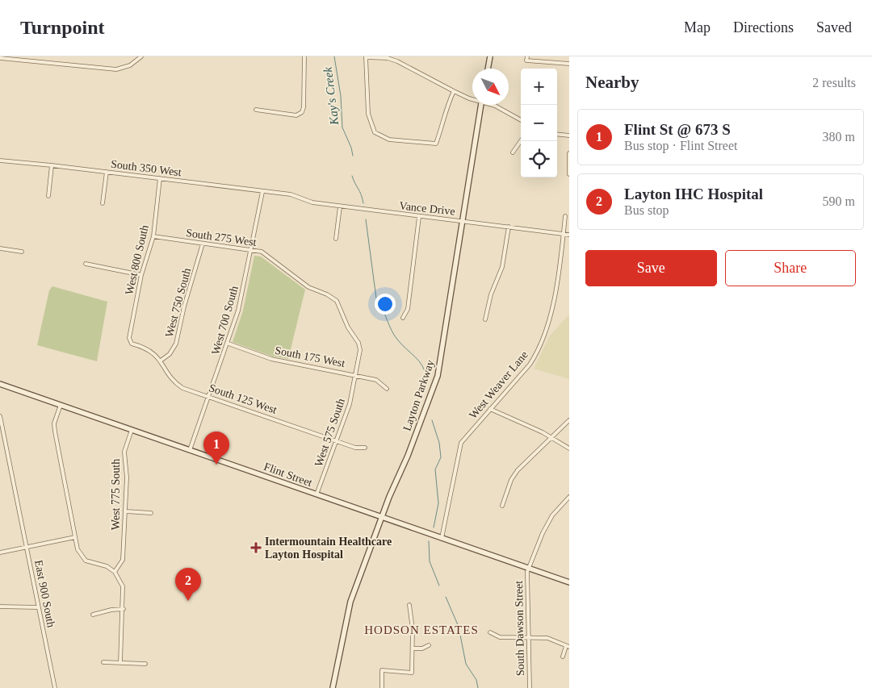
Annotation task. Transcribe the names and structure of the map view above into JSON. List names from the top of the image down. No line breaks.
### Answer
{"streets":{"main road":["Layton Parkway","Flint Street"],"street":["South 350 West","Vance Drive","South 275 West","West 800 South","West 750 South","West 700 South","South 175 West","West Weaver Lane","South 125 West","West 575 South","West 775 South","East 900 South","South Dawson Street"]},"crossings":[["South 350 West","Vance Drive"],["South 350 West","West 800 South"],["South 350 West","West 700 South"],["Vance Drive","West Weaver Lane"],["Vance Drive","Layton Parkway"],["South 275 West","West 800 South"],["South 275 West","West 750 South"],["South 275 West","West 700 South"],["South 275 West","South 175 West"],["South 275 West","West 575 South"],["West 800 South","South 125 West"],["West 750 South","South 125 West"],["West 700 South","South 175 West"],["West 700 South","South 125 West"],["West 700 South","Flint Street"],["South 175 West","West 575 South"],["West Weaver Lane","Flint Street"],["Layton Parkway","Flint Street"],["South 125 West","West 575 South"],["West 575 South","Flint Street"],["Flint Street","West 775 South"],["Flint Street","South Dawson Street"]],"districts":["HODSON ESTATES"],"water":["Kay's Creek"],"places":{"health":["Intermountain Healthcare Layton Hospital"]},"north":"bottom right","page":{"header":"Turnpoint","nav":["Map","Directions","Saved"],"heading":["Nearby","2 results"],"map_buttons":["+","−"],"list":[{"mark":"1","name":"Flint St @ 673 S","note":"Bus stop · Flint Street","value":"380 m"},{"mark":"2","name":"Layton IHC Hospital","note":"Bus stop","value":"590 m"}],"buttons":["Save","Share"],"pins":["1","2"]}}
